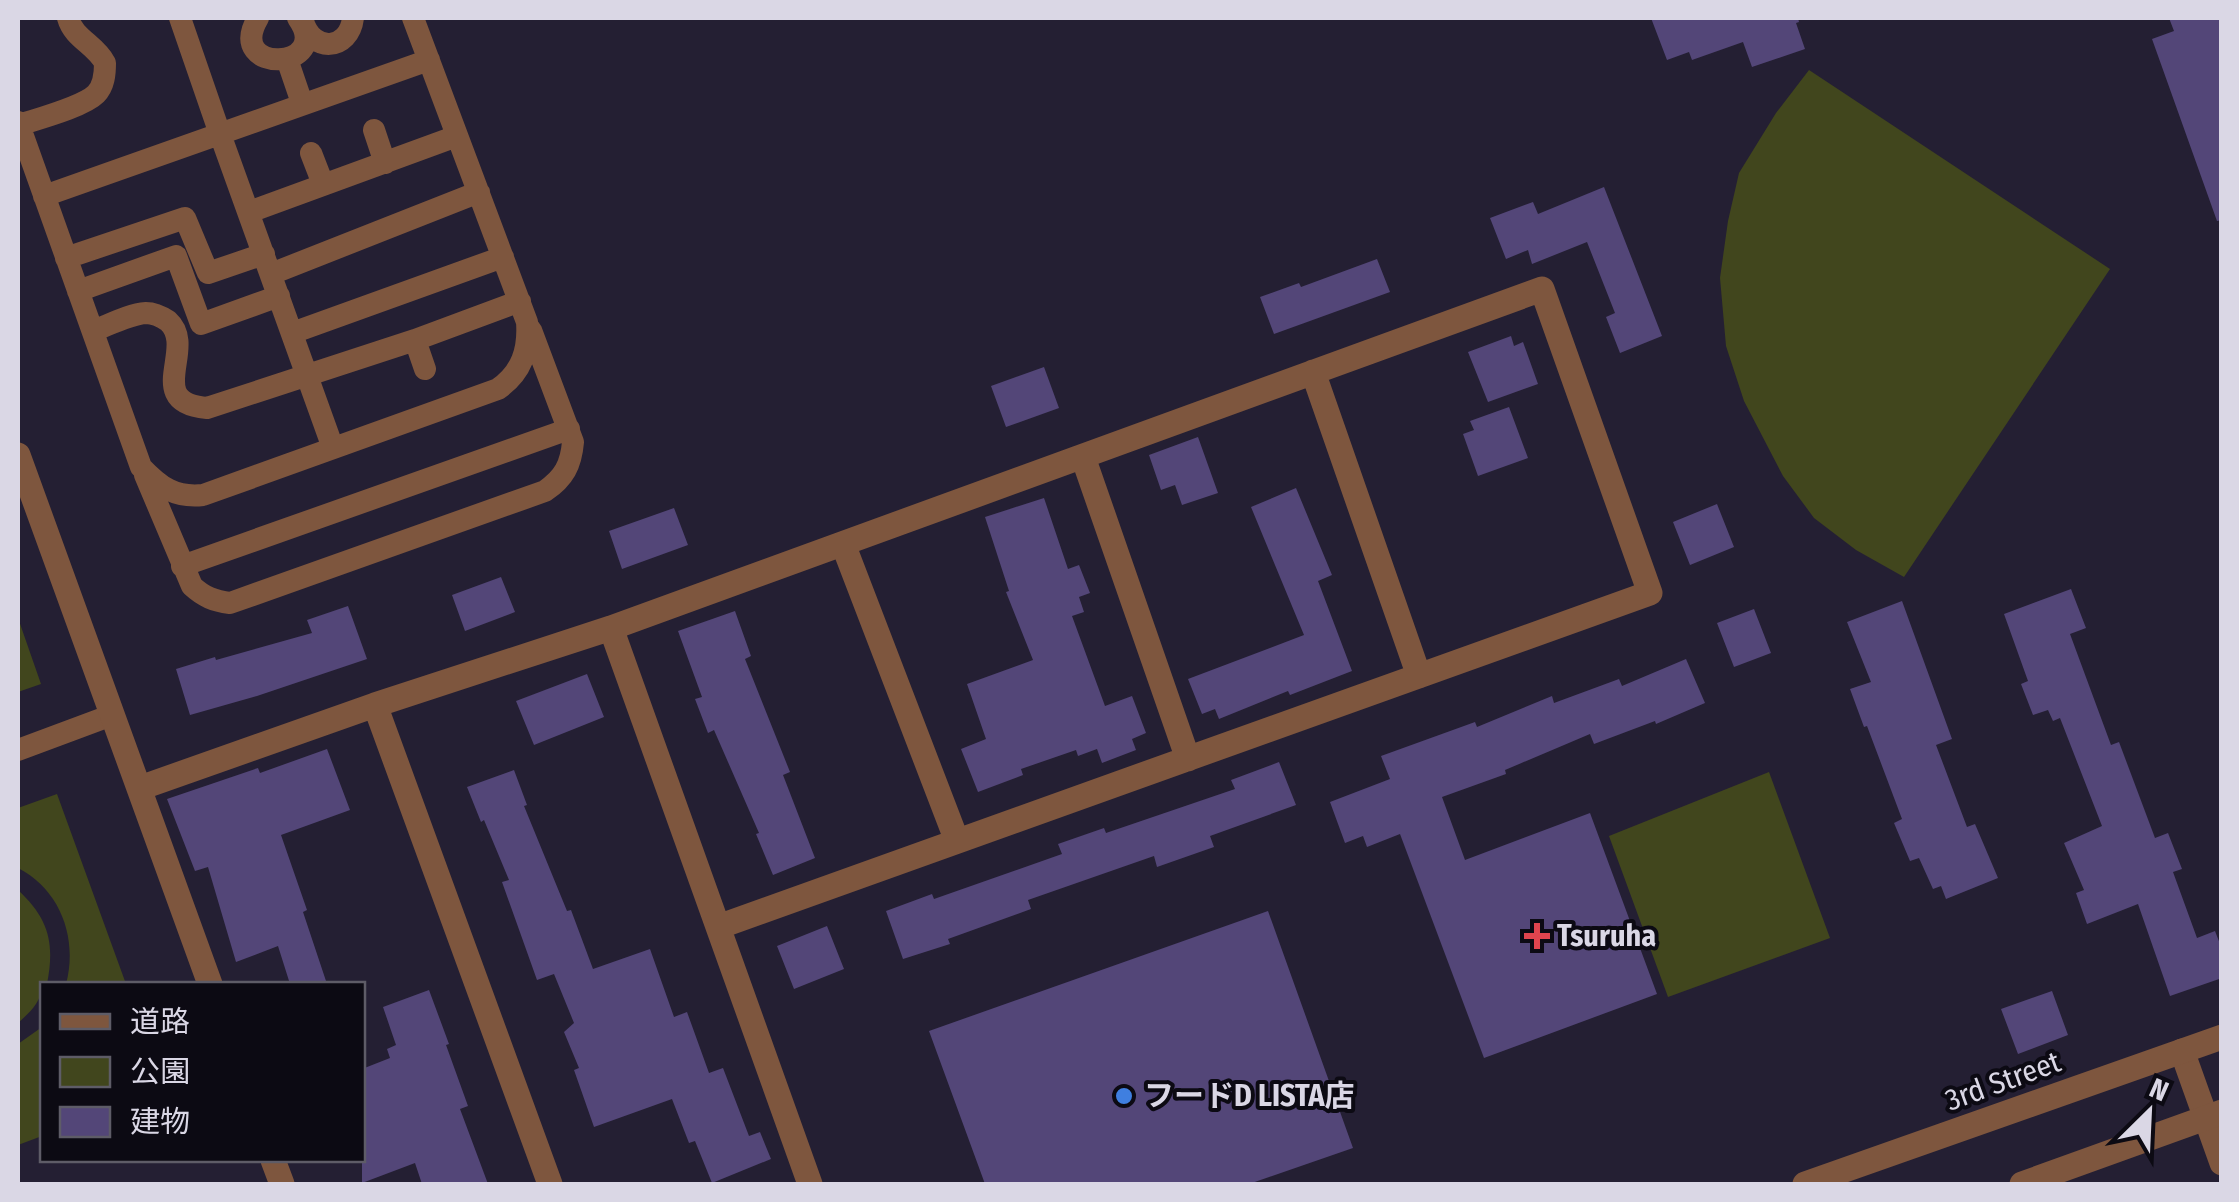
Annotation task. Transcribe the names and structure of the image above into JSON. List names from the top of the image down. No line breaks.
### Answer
{"streets":{"street":["3rd Street"]},"places":{"health":["Tsuruha"],"other":["フードD LISTA店"]},"legend":["道路","公園","建物"],"north":"top right"}
